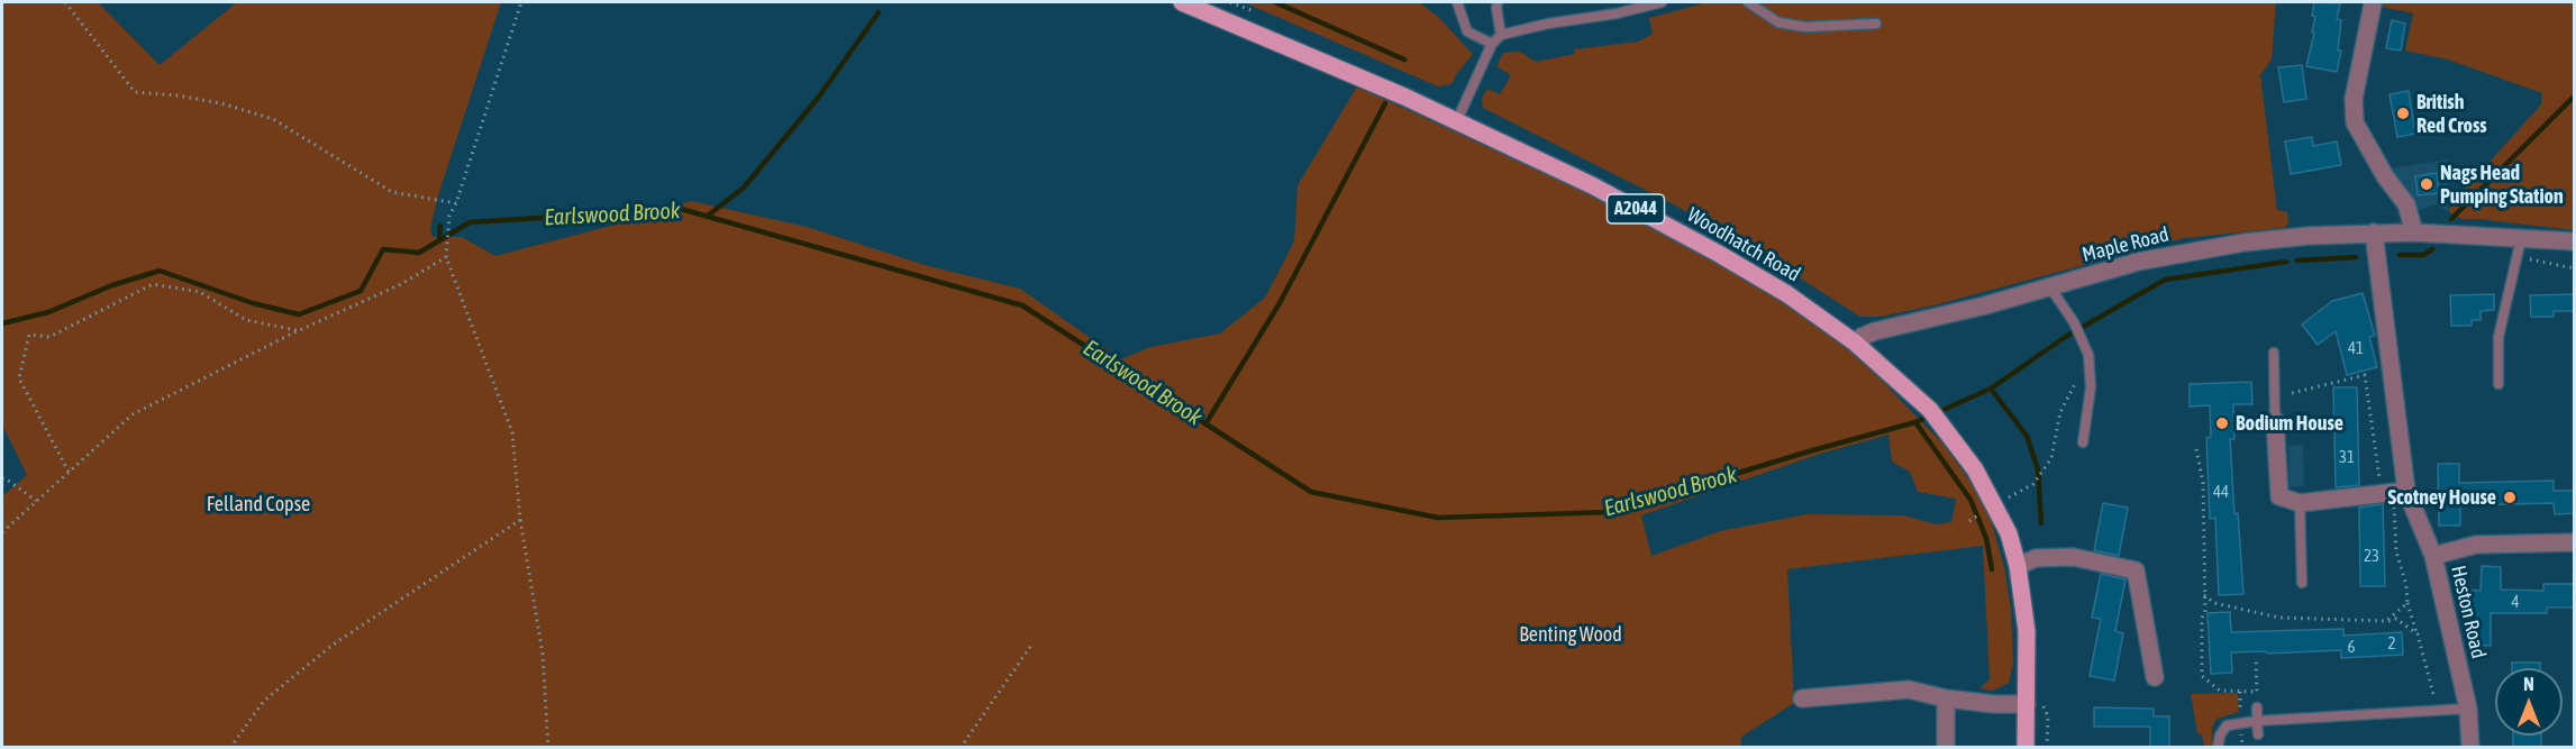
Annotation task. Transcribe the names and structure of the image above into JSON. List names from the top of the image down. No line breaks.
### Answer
{"streets":{"main road":["A2044","Woodhatch Road"],"street":["Maple Road","Heston Road"]},"crossings":[["Woodhatch Road","Maple Road"],["Maple Road","Heston Road"]],"water":["Earlswood Brook"],"parks":["Felland Copse","Benting Wood"],"places":["British Red Cross","Nags Head Pumping Station","Bodium House","Scotney House"],"house_numbers":["41","31","44","23","4","2","6"],"north":"top"}
